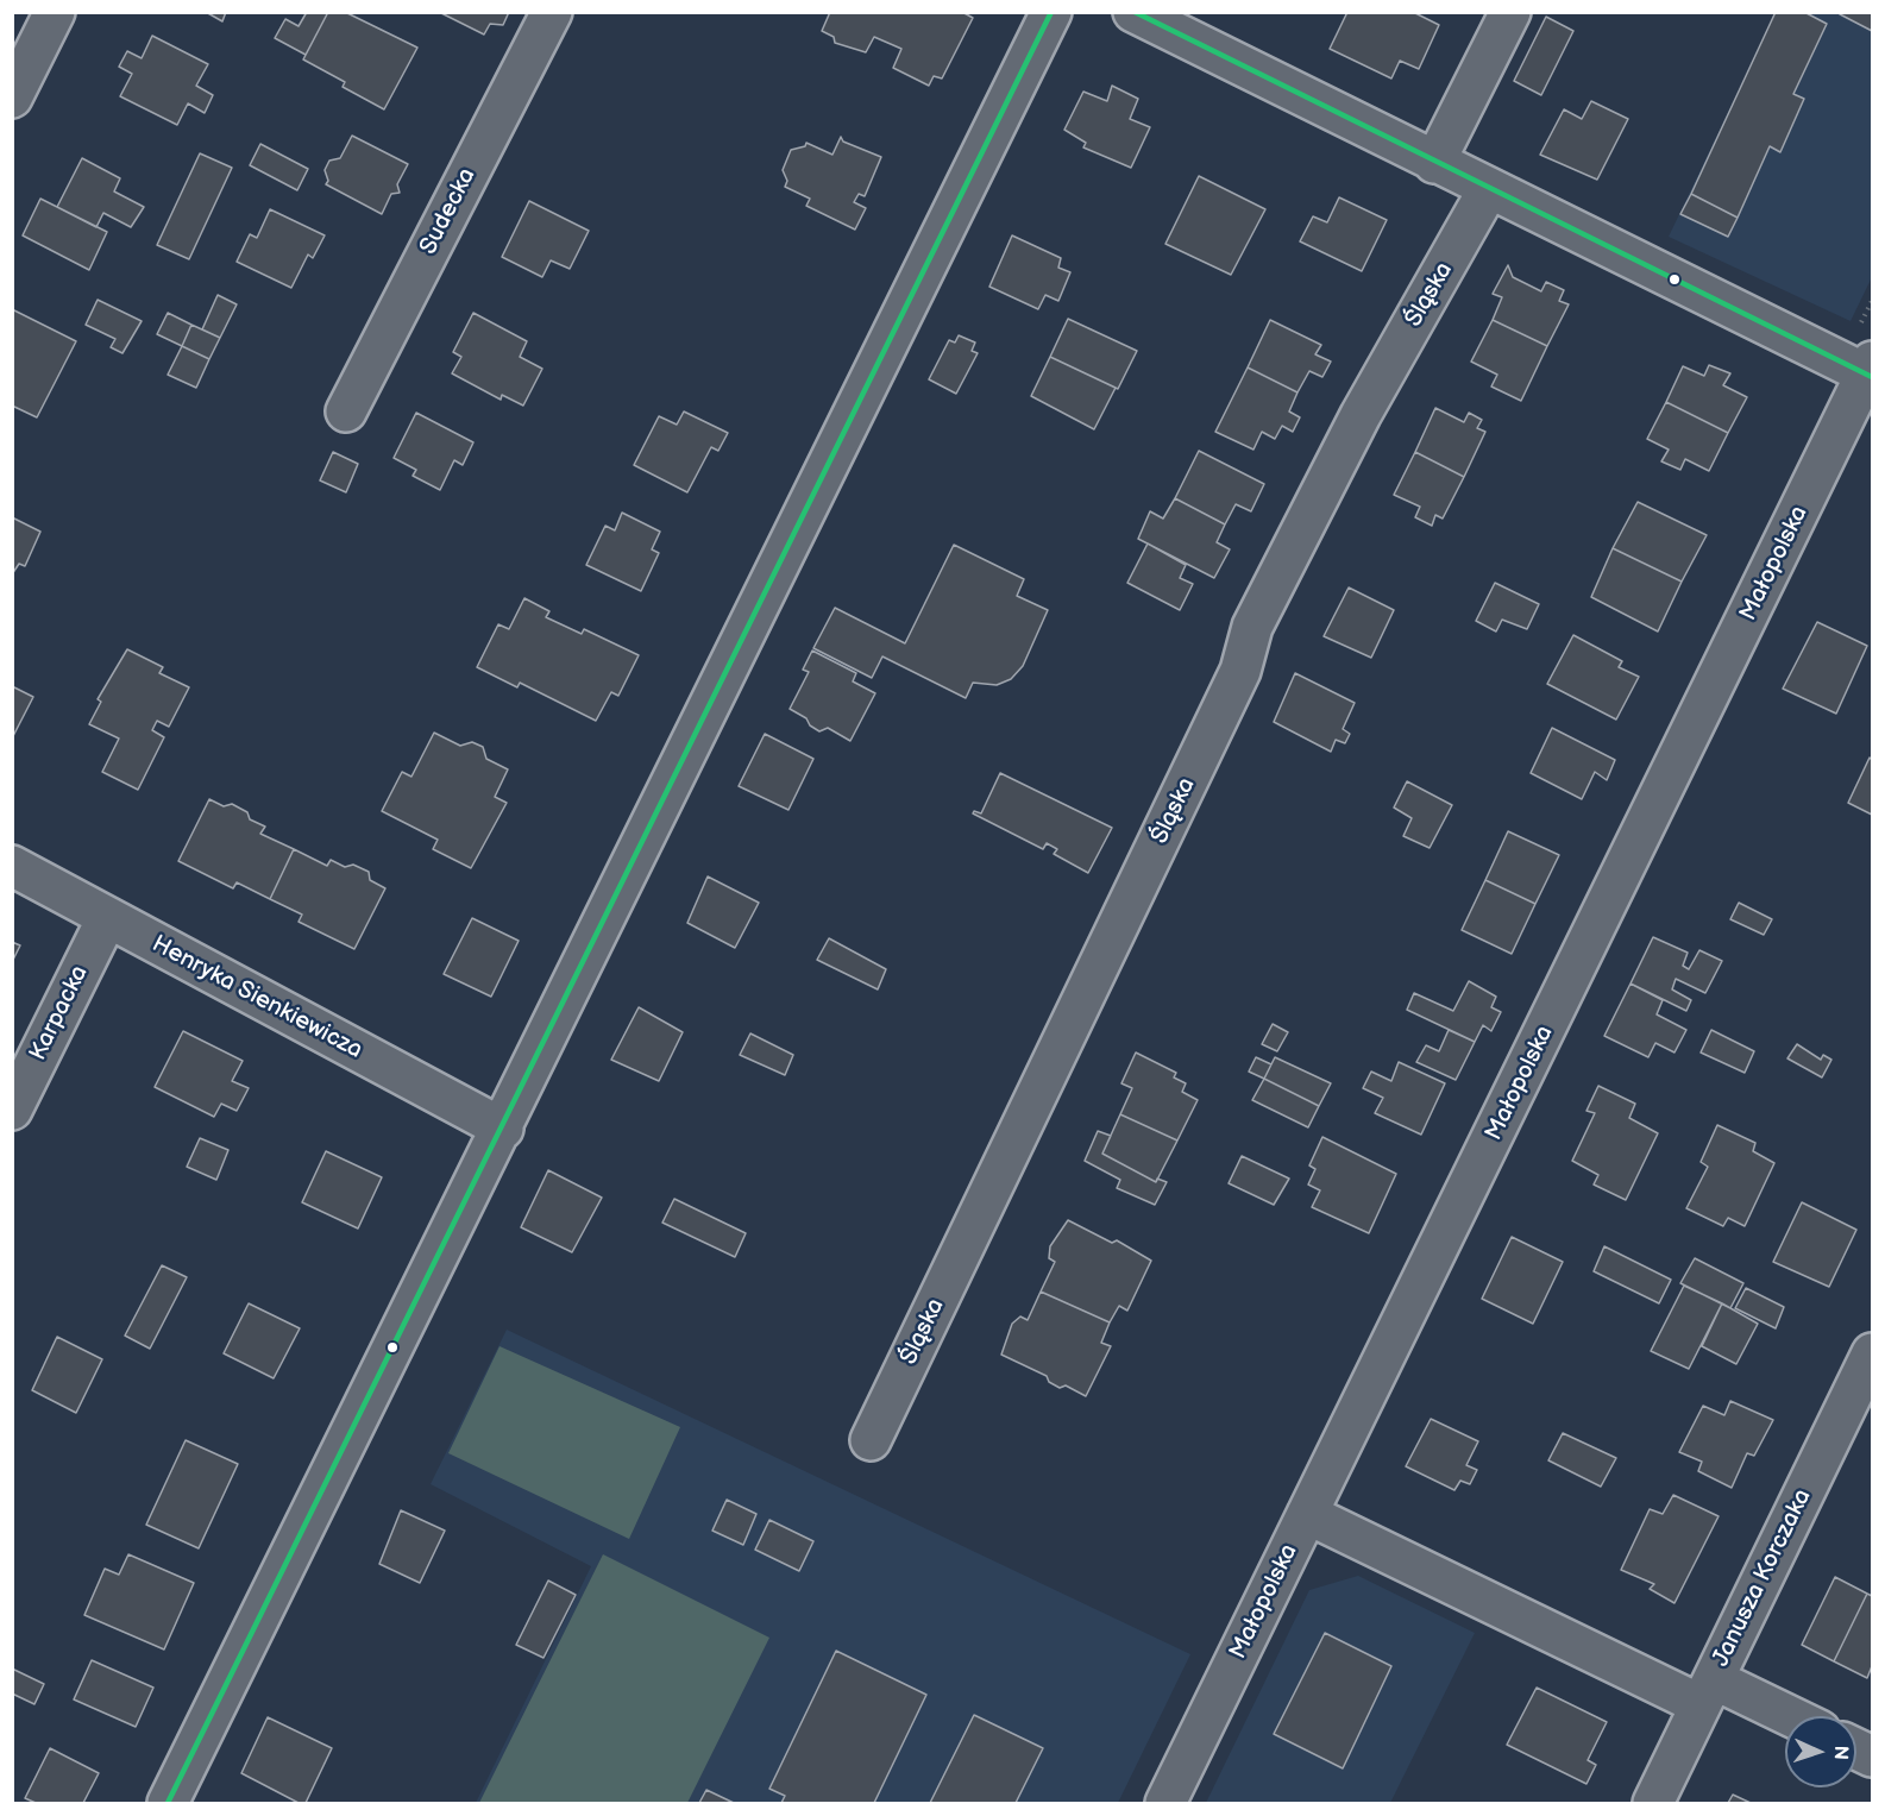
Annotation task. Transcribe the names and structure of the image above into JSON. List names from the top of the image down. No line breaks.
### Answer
{"streets":{"street":["Sudecka","Śląska","Małopolska","Henryka Sienkiewicza","Karpacka","Janusza Korczaka"]},"crossings":[["Henryka Sienkiewicza","Karpacka"]],"north":"right"}
